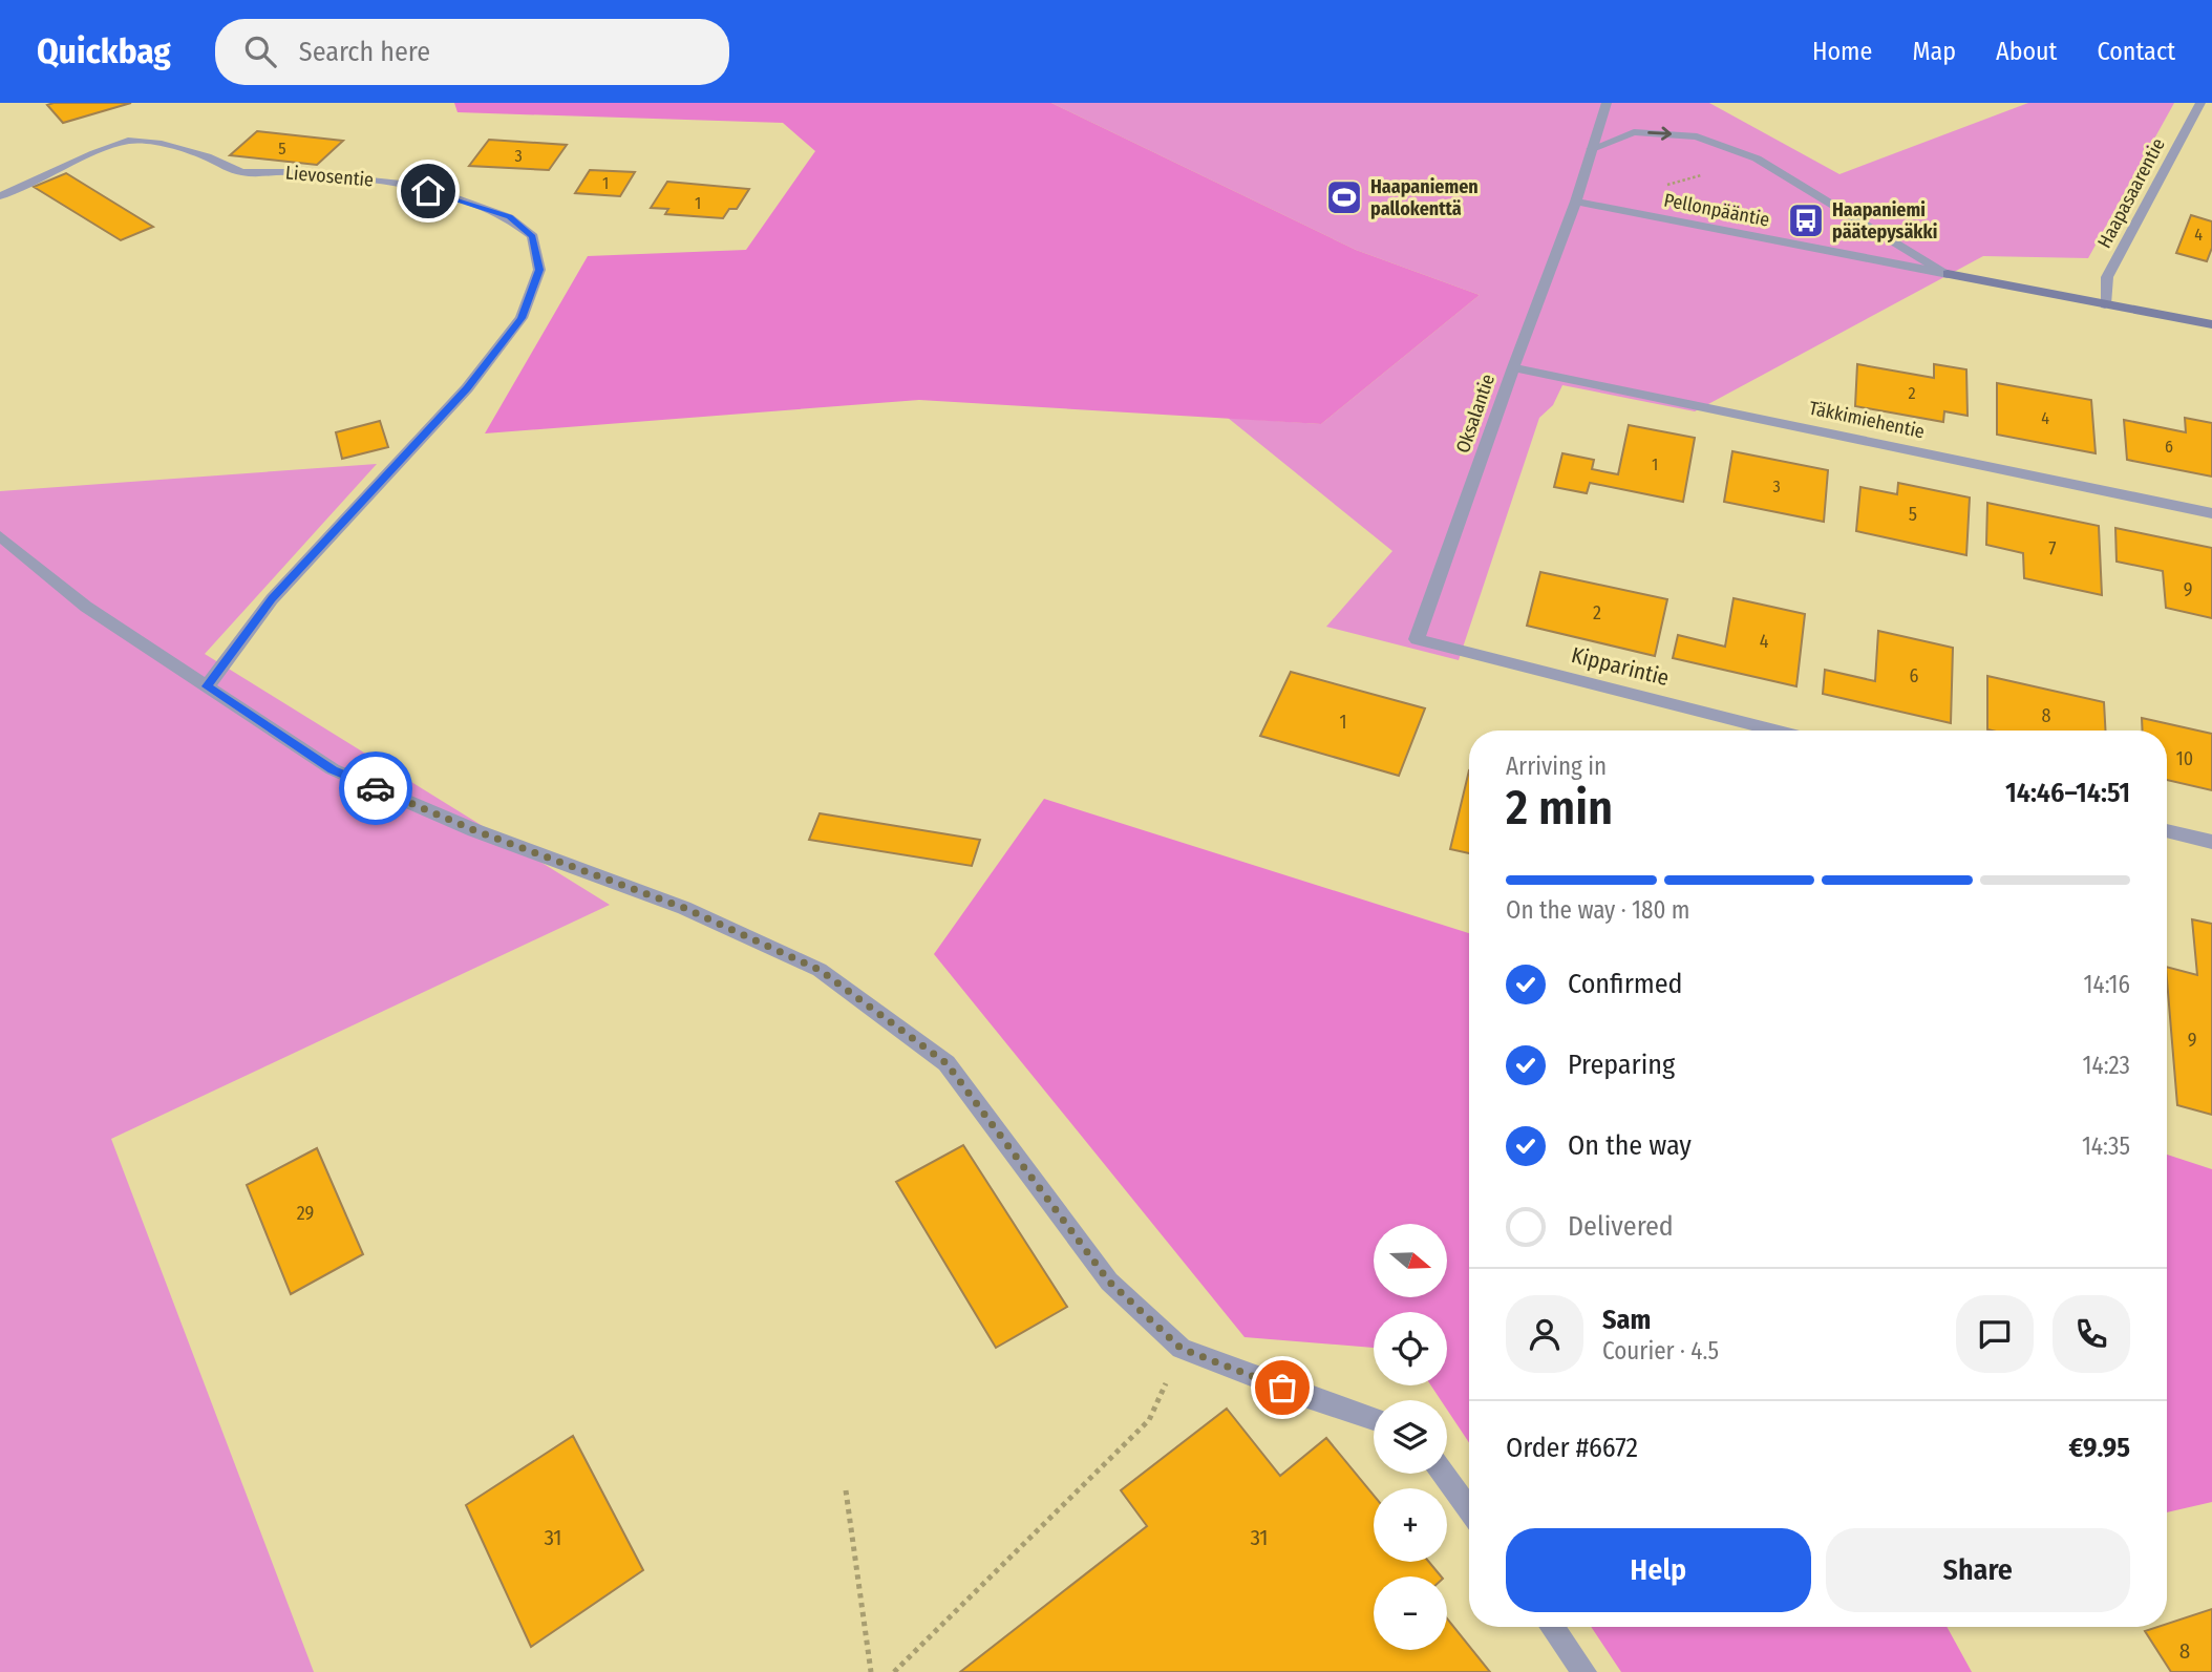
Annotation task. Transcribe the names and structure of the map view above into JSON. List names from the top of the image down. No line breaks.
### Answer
{"streets":{"street":["Lievosentie","Haapasaarentie","Pellonpääntie","Oksalantie","Täkkimiehentie","Kipparintie"]},"crossings":[["Haapasaarentie","Pellonpääntie"],["Pellonpääntie","Oksalantie"],["Oksalantie","Täkkimiehentie"],["Oksalantie","Kipparintie"]],"places":{"sports":["Haapaniemen pallokenttä"],"bus stop":["Haapaniemi päätepysäkki"]},"house_numbers":["5","3","1","1","4","2","4","6","1","3","5","7","9","2","4","6","8","1","10","9","29","31","31","8"],"north":"right","page":{"header":"Quickbag","search":"Search here","nav":["Home","Map","About","Contact"],"heading":["2 min","Arriving in","14:46–14:51"],"panel":["Sam","Courier · 4.5","Order #6672","€9.95"],"bar":"On the way · 180 m","list":[["Confirmed","14:16"],["Preparing","14:23"],["On the way","14:35"],"Delivered"],"map_buttons":["+","−"],"buttons":["Help","Share"]}}
